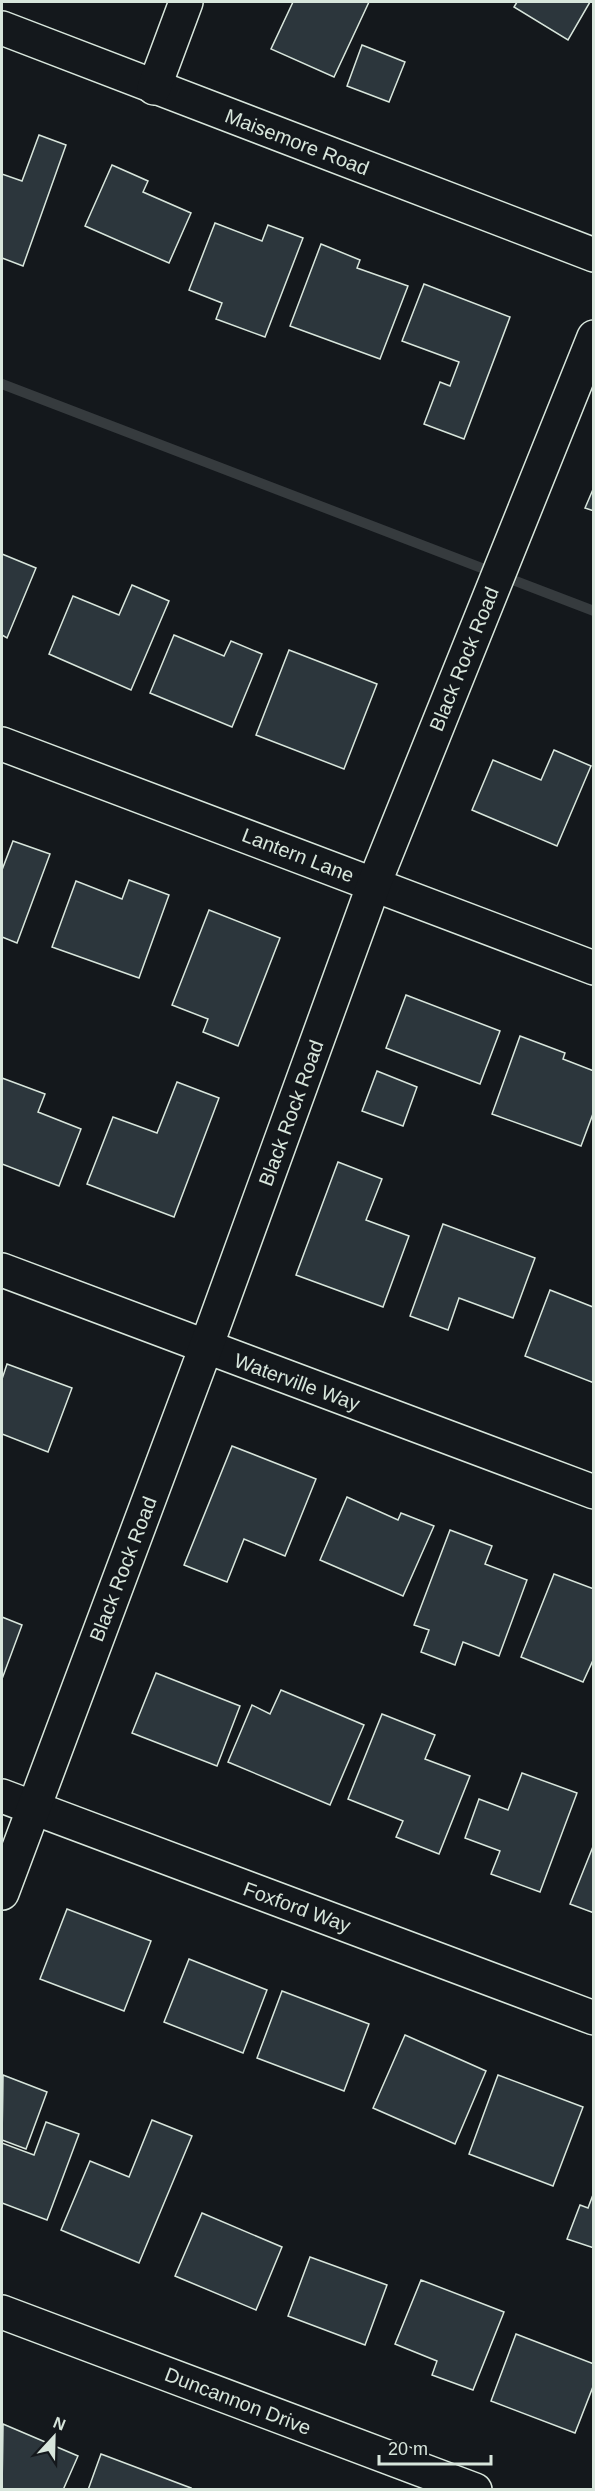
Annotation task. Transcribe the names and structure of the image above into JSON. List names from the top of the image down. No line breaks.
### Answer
{"streets":{"street":["Maisemore Road","Black Rock Road","Lantern Lane","Waterville Way","Foxford Way","Duncannon Drive"]},"crossings":[["Black Rock Road","Lantern Lane"],["Black Rock Road","Waterville Way"],["Black Rock Road","Foxford Way"]],"scale_bar":"20 m","north":"top"}
